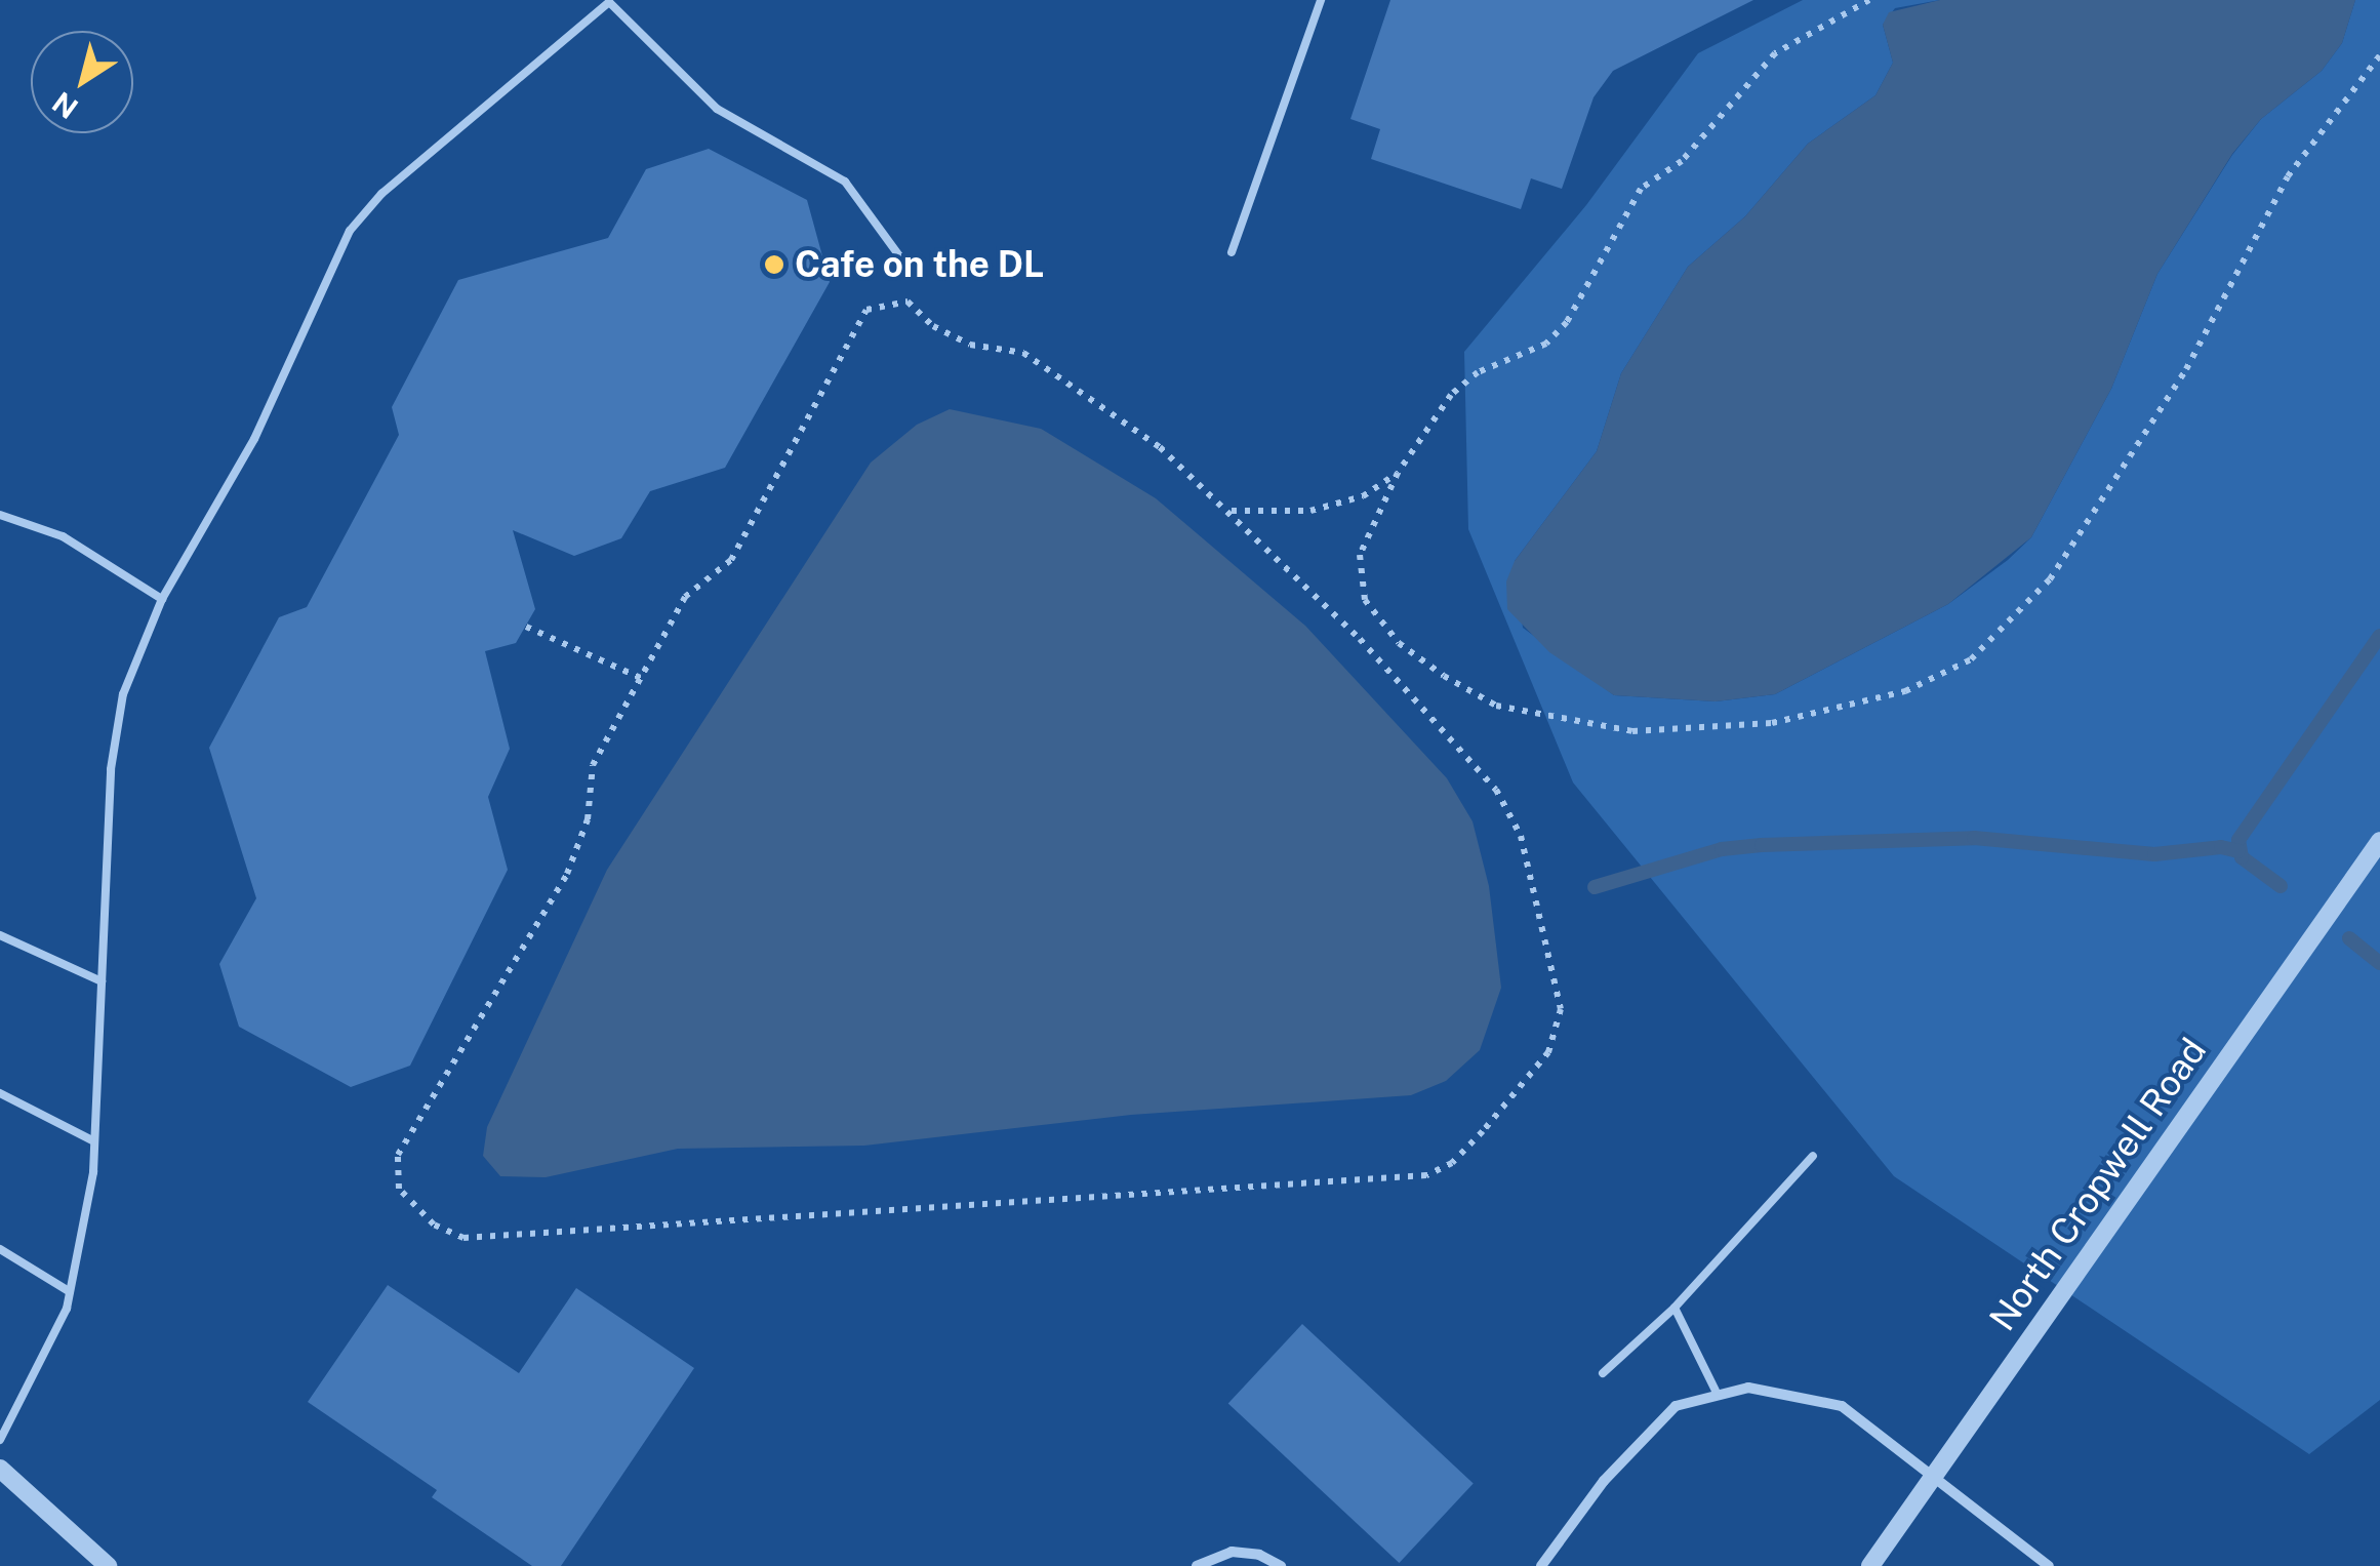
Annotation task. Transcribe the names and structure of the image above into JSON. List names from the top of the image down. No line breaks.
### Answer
{"streets":{"street":["North Cropwell Road"]},"places":["Cafe on the DL"],"north":"bottom left"}
